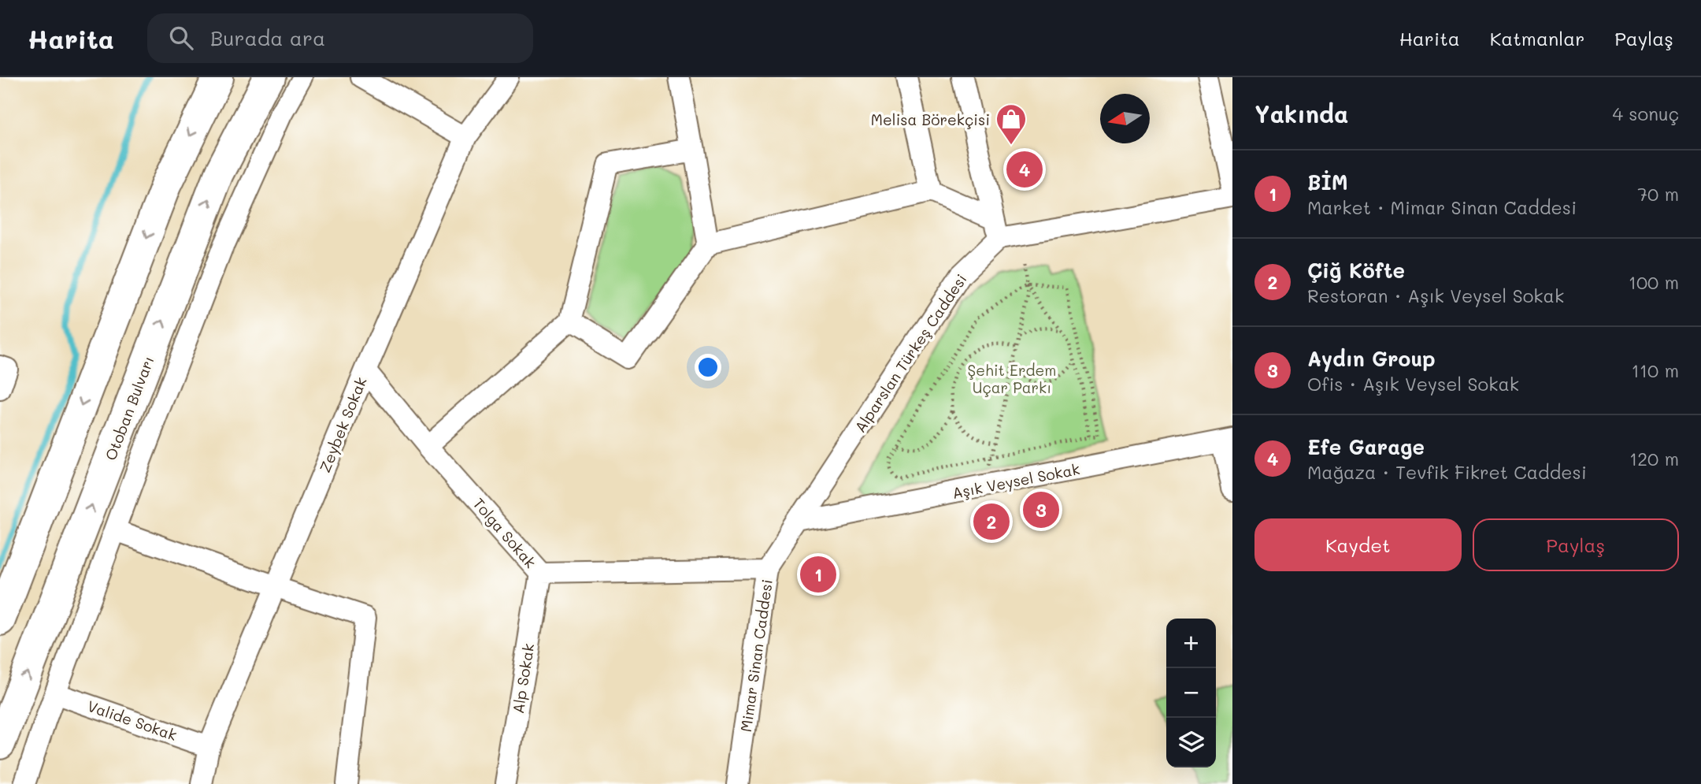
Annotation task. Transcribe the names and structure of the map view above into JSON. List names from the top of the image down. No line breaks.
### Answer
{"streets":{"highway":["Otoban Bulvarı"],"street":["Alparslan Türkeş Caddesi","Zeybek Sokak","Aşık Veysel Sokak","Tolga Sokak","Mimar Sinan Caddesi","Alp Sokak","Valide Sokak"]},"crossings":[["Alparslan Türkeş Caddesi","Mimar Sinan Caddesi"],["Zeybek Sokak","Tolga Sokak"],["Zeybek Sokak","Valide Sokak"],["Aşık Veysel Sokak","Mimar Sinan Caddesi"],["Tolga Sokak","Mimar Sinan Caddesi"],["Tolga Sokak","Alp Sokak"]],"parks":["Şehit Erdem Uçar Parkı"],"places":{"shop":["Melisa Börekçisi"]},"north":"left","page":{"header":"Harita","search":"Burada ara","nav":["Harita","Katmanlar","Paylaş"],"heading":["Yakında","4 sonuç"],"pins":["4","3","2","1"],"list":[{"mark":"1","name":"BİM","note":"Market · Mimar Sinan Caddesi","value":"70 m"},{"mark":"2","name":"Çiğ Köfte","note":"Restoran · Aşık Veysel Sokak","value":"100 m"},{"mark":"3","name":"Aydın Group","note":"Ofis · Aşık Veysel Sokak","value":"110 m"},{"mark":"4","name":"Efe Garage","note":"Mağaza · Tevfik Fikret Caddesi","value":"120 m"}],"buttons":["Kaydet","Paylaş"],"map_buttons":["+","−"]}}
